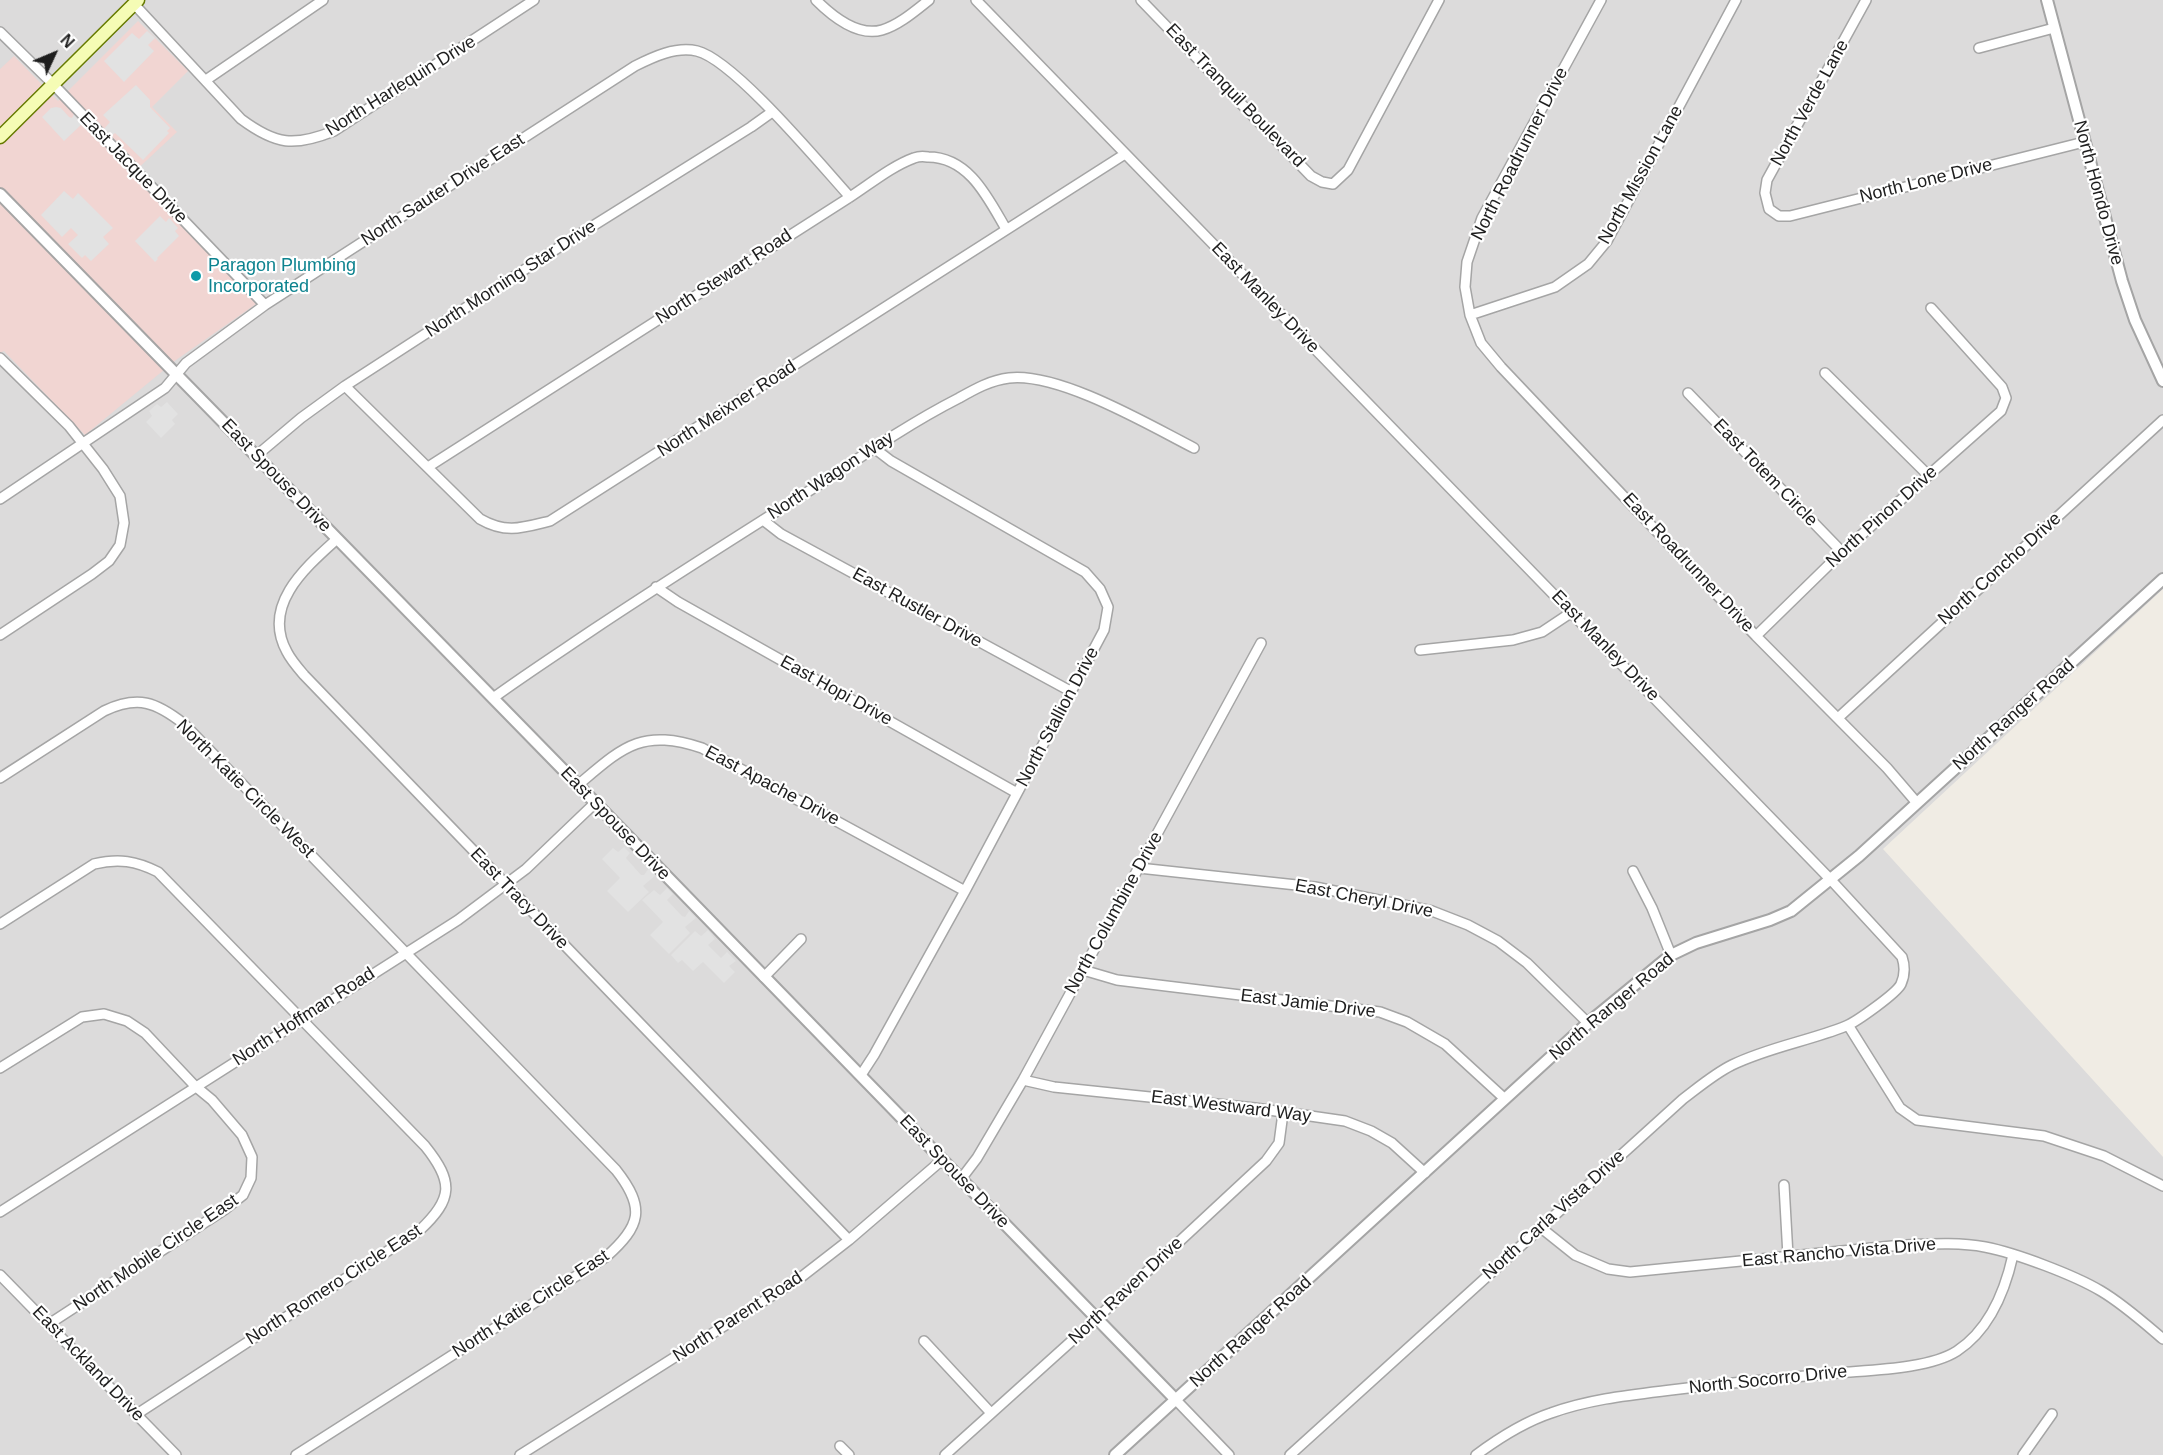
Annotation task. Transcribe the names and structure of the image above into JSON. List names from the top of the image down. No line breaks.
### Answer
{"streets":{"street":["North Harlequin Drive","East Tranquil Boulevard","North Verde Lane","North Roadrunner Drive","East Jacque Drive","North Mission Lane","North Lone Drive","North Sauter Drive East","North Hondo Drive","North Stewart Road","North Morning Star Drive","East Manley Drive","North Meixner Road","East Totem Circle","East Spouse Drive","North Wagon Way","North Pinon Drive","East Roadrunner Drive","North Concho Drive","East Rustler Drive","East Hopi Drive","North Ranger Road","North Stallion Drive","East Apache Drive","North Katie Circle West","East Tracy Drive","East Cheryl Drive","North Columbine Drive","East Jamie Drive","North Hoffman Road","East Westward Way","North Carla Vista Drive","North Mobile Circle East","East Rancho Vista Drive","North Romero Circle East","North Raven Drive","North Katie Circle East","North Parent Road","East Ackland Drive","North Socorro Drive"]},"crossings":[["North Verde Lane","North Lone Drive"],["North Roadrunner Drive","North Mission Lane"],["North Roadrunner Drive","East Roadrunner Drive"],["East Jacque Drive","North Sauter Drive East"],["North Mission Lane","East Roadrunner Drive"],["North Lone Drive","North Hondo Drive"],["North Sauter Drive East","North Stewart Road"],["North Sauter Drive East","North Morning Star Drive"],["North Sauter Drive East","East Spouse Drive"],["North Stewart Road","North Meixner Road"],["North Morning Star Drive","North Meixner Road"],["North Morning Star Drive","East Spouse Drive"],["East Manley Drive","North Meixner Road"],["East Manley Drive","North Ranger Road"],["East Manley Drive","North Carla Vista Drive"],["East Totem Circle","North Pinon Drive"],["East Spouse Drive","North Wagon Way"],["East Spouse Drive","North Ranger Road"],["East Spouse Drive","North Stallion Drive"],["East Spouse Drive","East Apache Drive"],["East Spouse Drive","East Tracy Drive"],["East Spouse Drive","North Columbine Drive"],["East Spouse Drive","North Hoffman Road"],["East Spouse Drive","North Raven Drive"],["East Spouse Drive","North Parent Road"],["North Wagon Way","East Rustler Drive"],["North Wagon Way","East Hopi Drive"],["North Wagon Way","North Stallion Drive"],["North Pinon Drive","East Roadrunner Drive"],["East Roadrunner Drive","North Concho Drive"],["East Roadrunner Drive","North Ranger Road"],["East Rustler Drive","North Stallion Drive"],["East Hopi Drive","North Stallion Drive"],["North Ranger Road","East Cheryl Drive"],["North Ranger Road","East Jamie Drive"],["North Ranger Road","East Westward Way"],["North Stallion Drive","East Apache Drive"],["North Katie Circle West","North Hoffman Road"],["North Katie Circle West","North Katie Circle East"],["East Tracy Drive","North Hoffman Road"],["East Tracy Drive","North Parent Road"],["East Cheryl Drive","North Columbine Drive"],["North Columbine Drive","East Jamie Drive"],["North Columbine Drive","East Westward Way"],["North Hoffman Road","North Mobile Circle East"],["North Hoffman Road","North Romero Circle East"],["North Hoffman Road","North Katie Circle East"],["East Westward Way","North Raven Drive"],["North Carla Vista Drive","East Rancho Vista Drive"],["North Mobile Circle East","East Ackland Drive"],["East Rancho Vista Drive","North Socorro Drive"],["North Romero Circle East","East Ackland Drive"]],"places":["Paragon Plumbing Incorporated"],"north":"top right"}
